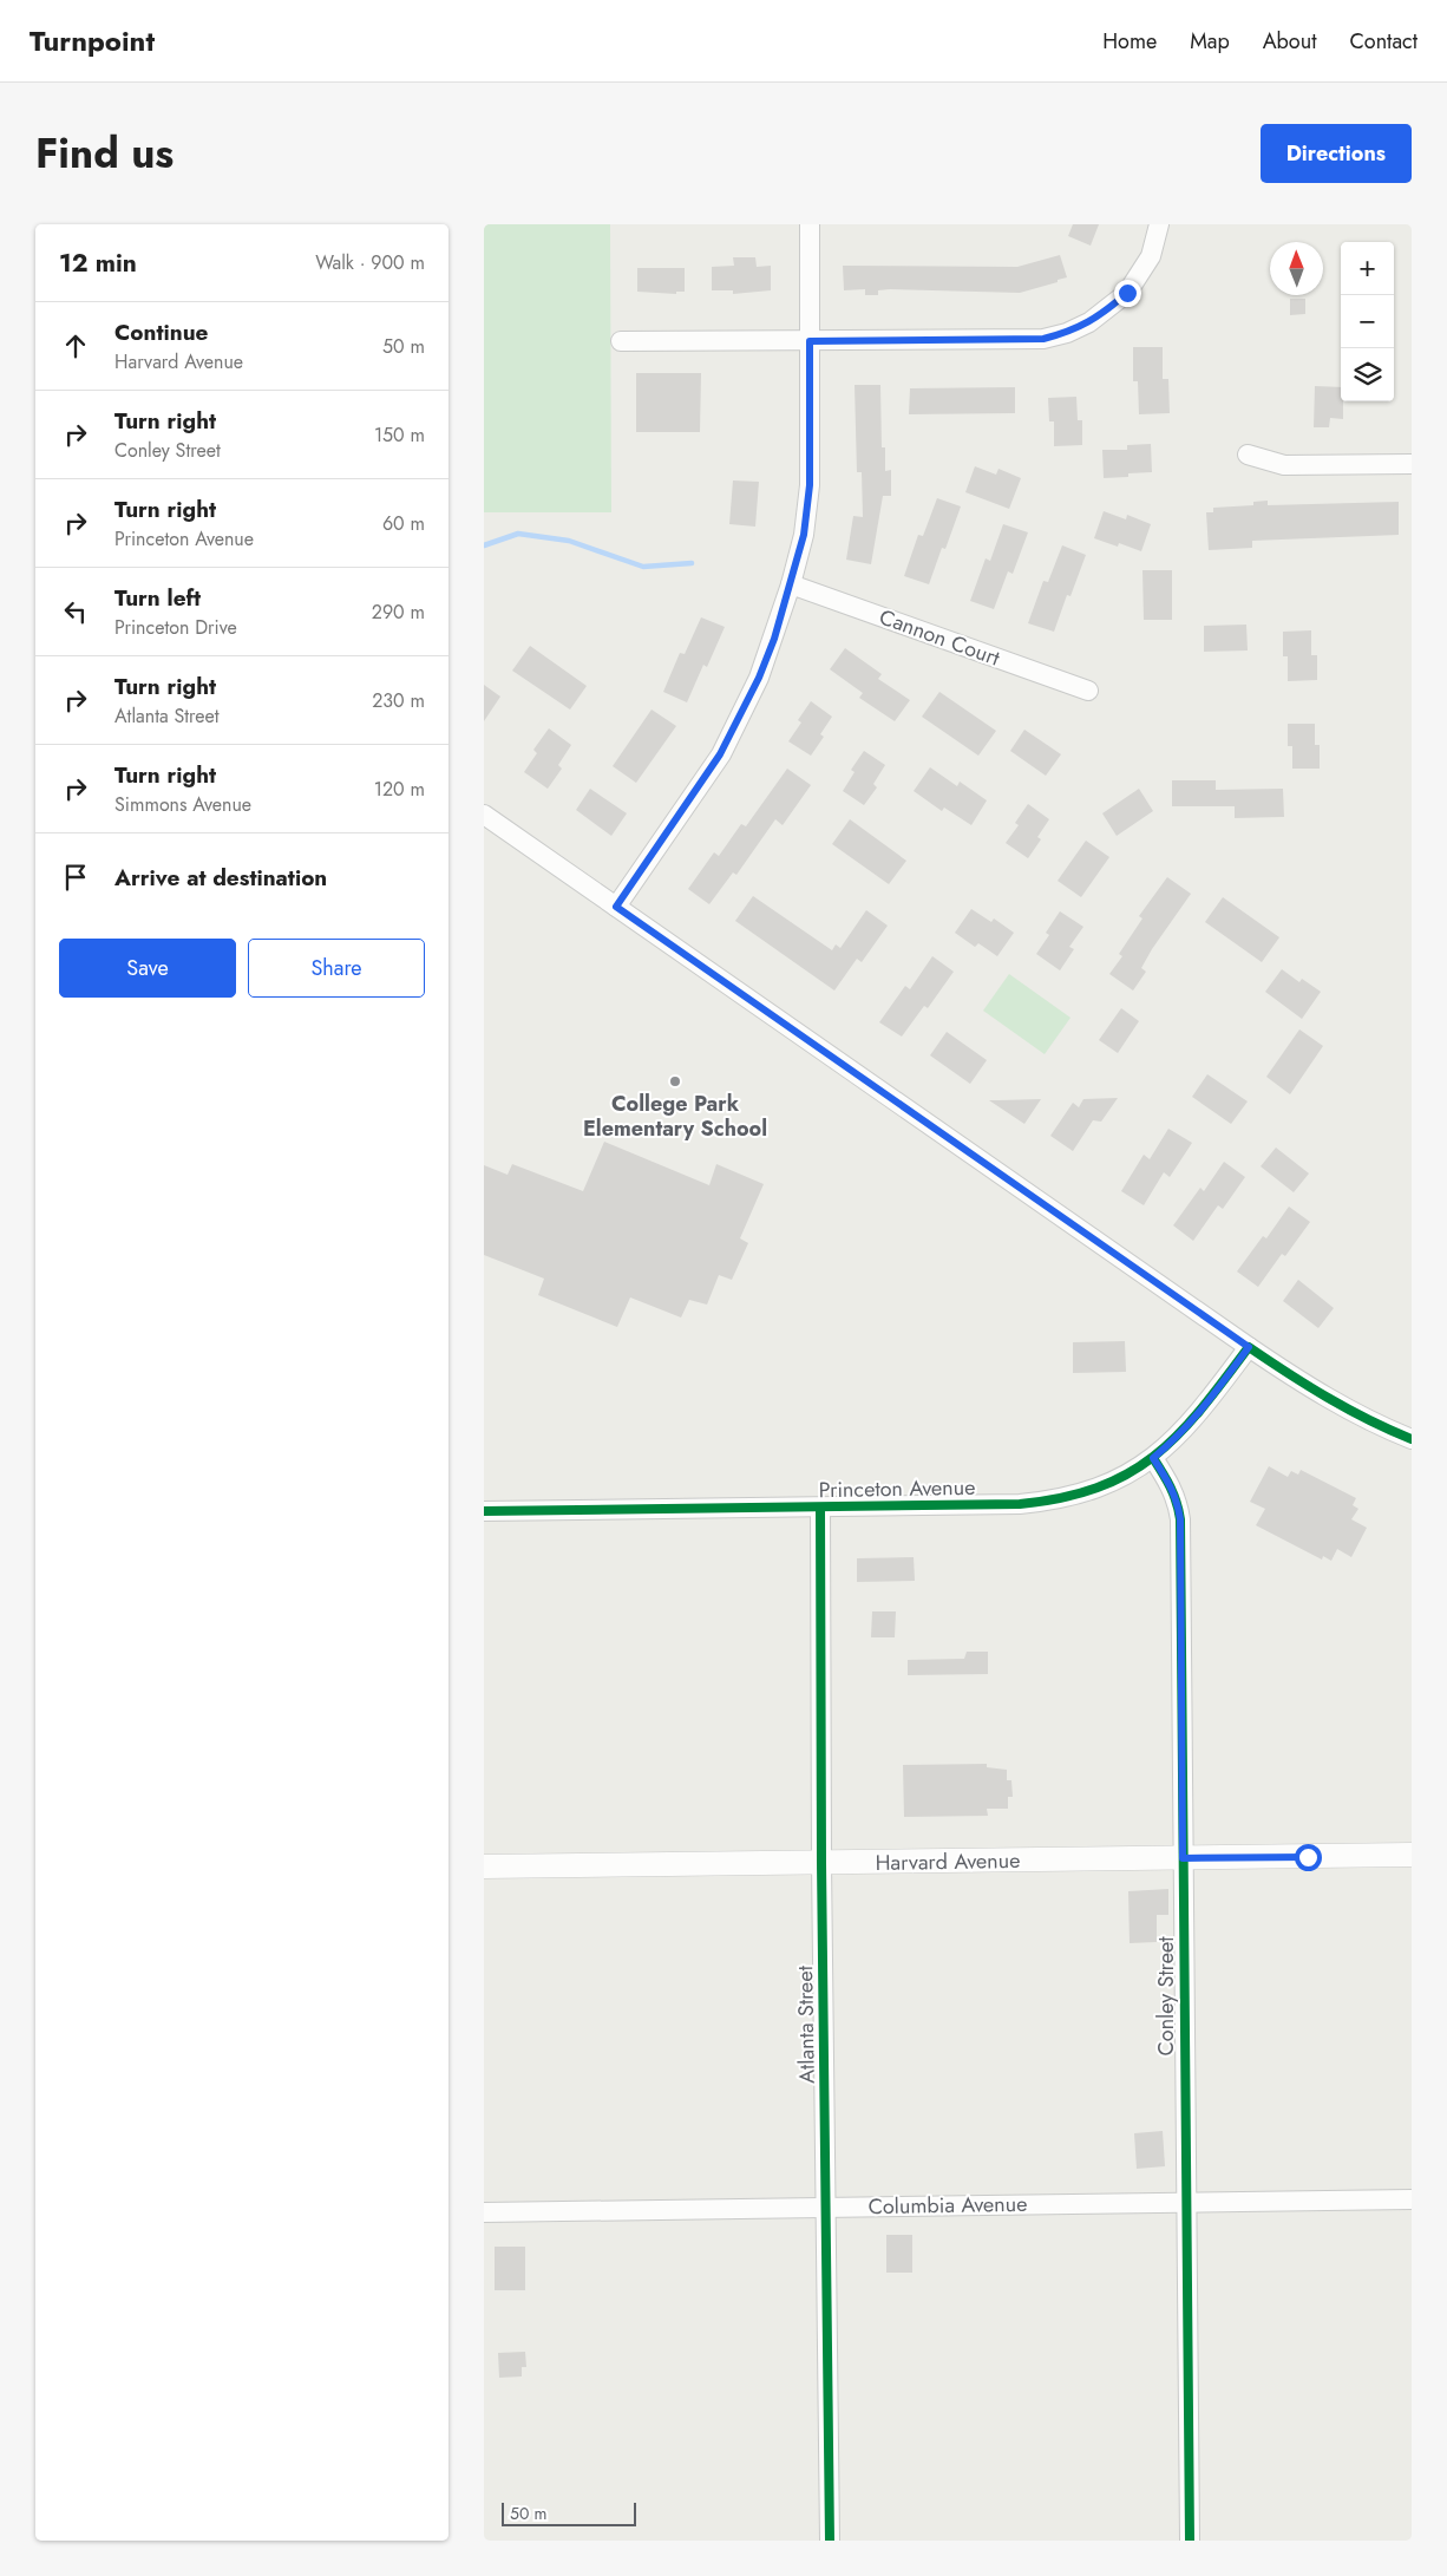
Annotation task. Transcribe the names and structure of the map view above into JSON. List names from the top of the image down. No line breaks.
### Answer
{"streets":{"street":["Cannon Court","Princeton Avenue","Harvard Avenue","Conley Street","Atlanta Street","Columbia Avenue"]},"crossings":[["Princeton Avenue","Conley Street"],["Princeton Avenue","Atlanta Street"],["Harvard Avenue","Conley Street"],["Harvard Avenue","Atlanta Street"],["Conley Street","Columbia Avenue"],["Atlanta Street","Columbia Avenue"]],"places":["College Park Elementary School"],"scale_bar":"50 m","north":"top","page":{"header":"Turnpoint","nav":["Home","Map","About","Contact"],"title":"Find us","buttons":["Directions",["Save","Share"]],"heading":["12 min","Walk · 900 m"],"map_buttons":["+","−"],"list":[["Continue","Harvard Avenue","50 m"],["Turn right","Conley Street","150 m"],["Turn right","Princeton Avenue","60 m"],["Turn left","Princeton Drive","290 m"],["Turn right","Atlanta Street","230 m"],["Turn right","Simmons Avenue","120 m"],"Arrive at destination"],"scale":"50 m"}}
